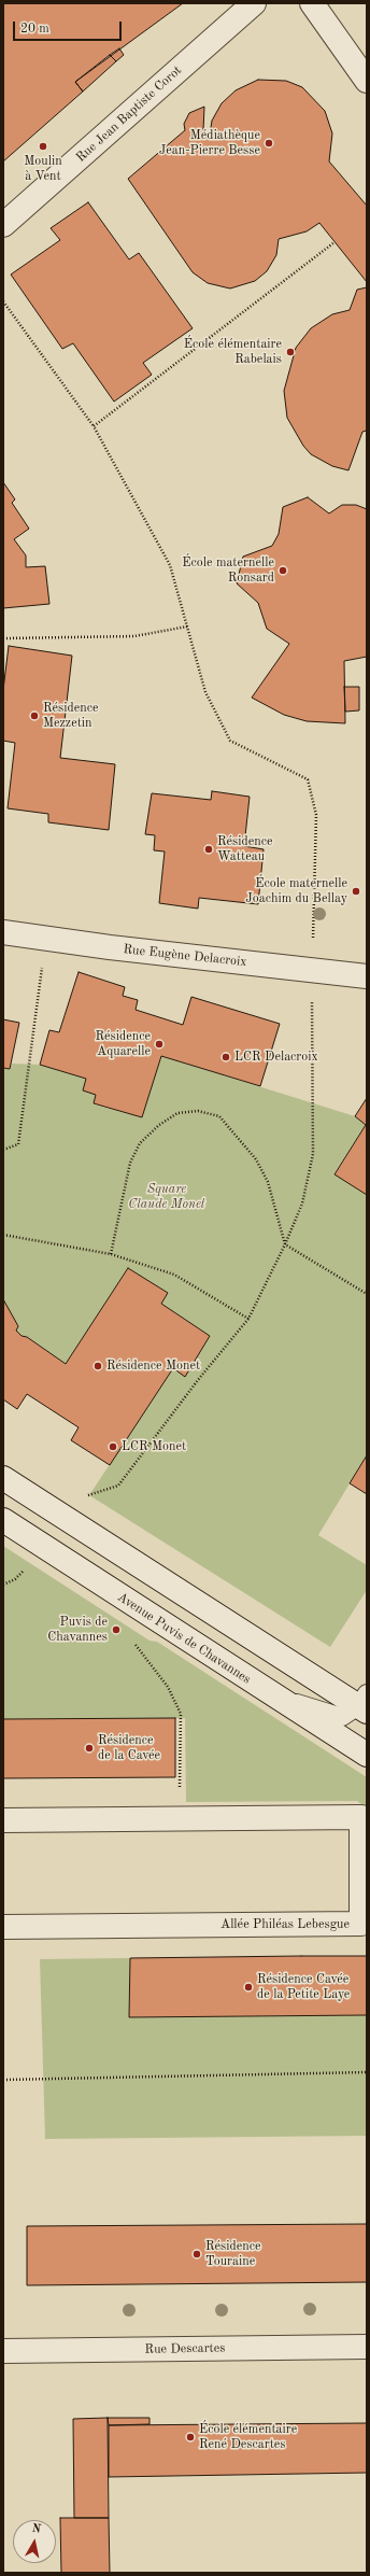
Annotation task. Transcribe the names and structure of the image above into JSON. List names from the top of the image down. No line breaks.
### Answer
{"streets":{"street":["Rue Jean Baptiste Corot","Rue Eugène Delacroix","Avenue Puvis de Chavannes","Allée Philéas Lebesgue","Rue Descartes"]},"parks":["Square Claude Monet"],"places":["Médiathèque Jean-Pierre Besse","Moulin à Vent","École élémentaire Rabelais","École maternelle Ronsard","Résidence Mezzetin","Résidence Watteau","École maternelle Joachim du Bellay","Résidence Aquarelle","LCR Delacroix","Résidence Monet","LCR Monet","Puvis de Chavannes","Résidence de la Cavée","Résidence Cavée de la Petite Laye","Résidence Touraine","École élémentaire René Descartes"],"scale_bar":"20 m","north":"top"}
